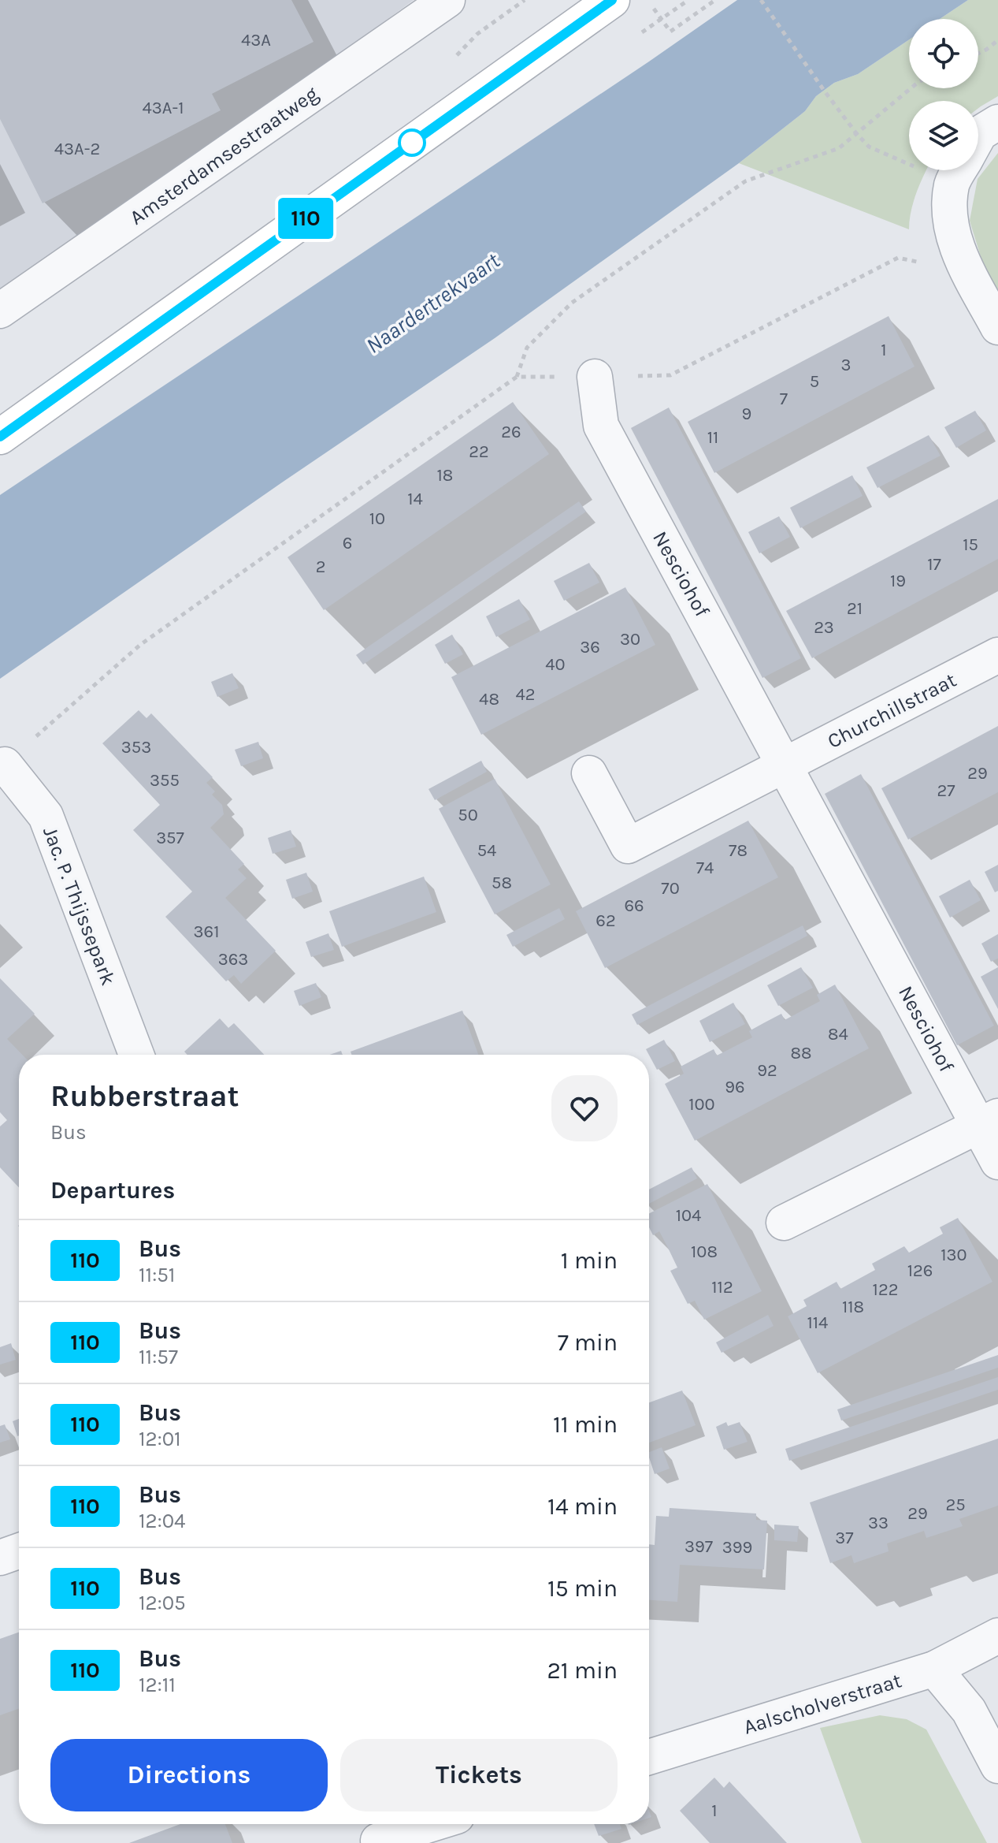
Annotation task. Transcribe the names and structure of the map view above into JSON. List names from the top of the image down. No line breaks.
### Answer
{"streets":{"street":["Amsterdamsestraatweg","Nesciohof","Churchillstraat","Jac. P. Thijssepark","Aalscholverstraat"]},"crossings":[["Nesciohof","Churchillstraat"]],"water":["Naardertrekvaart"],"lines":["bus line 110"],"house_numbers":["43A","43A-1","43A-2","1","3","5","7","9","26","11","22","18","14","10","6","15","17","2","19","21","23","30","36","40","42","48","353","29","355","27","50","357","54","78","74","58","70","66","62","361","363","84","88","92","96","100","104","108","130","126","112","122","118","114","25","29","33","37","397","399","1"],"page":{"on_map":"110","heading":[["Rubberstraat","Bus"],"Departures"],"list":[{"mark":"110","name":"Bus","note":"11:51","value":"1 min"},{"mark":"110","name":"Bus","note":"11:57","value":"7 min"},{"mark":"110","name":"Bus","note":"12:01","value":"11 min"},{"mark":"110","name":"Bus","note":"12:04","value":"14 min"},{"mark":"110","name":"Bus","note":"12:05","value":"15 min"},{"mark":"110","name":"Bus","note":"12:11","value":"21 min"}],"buttons":["Directions","Tickets"]}}
